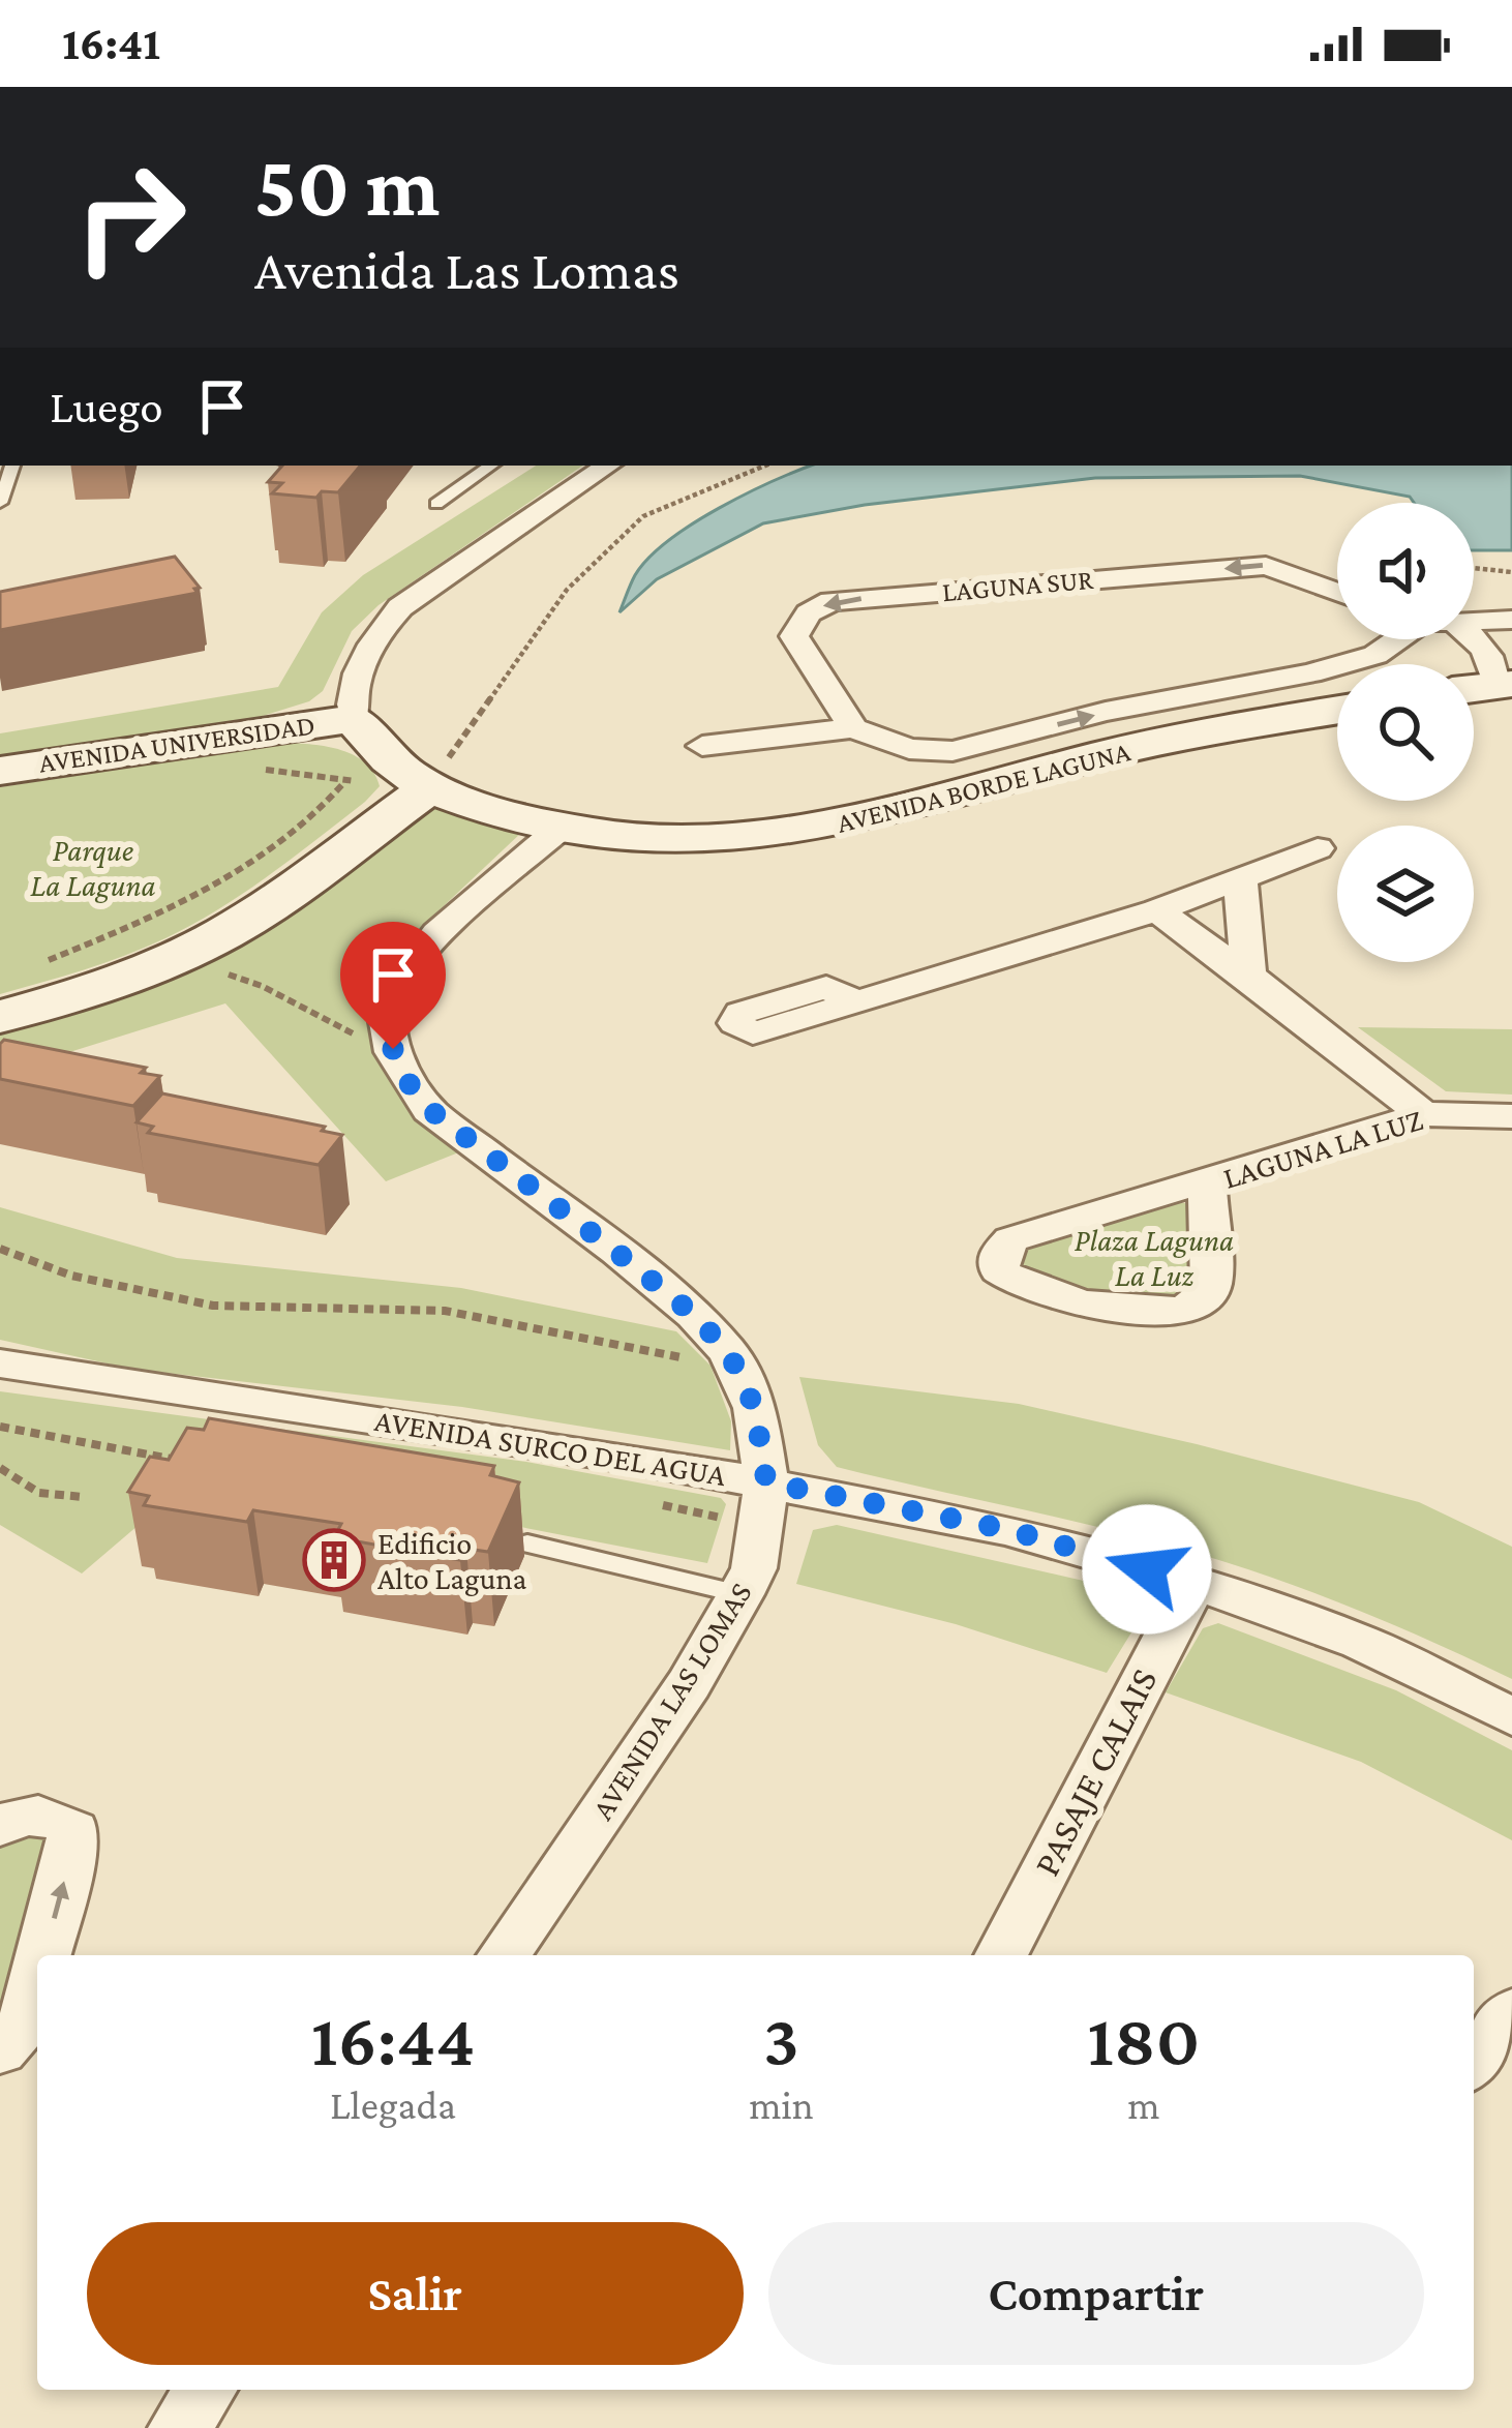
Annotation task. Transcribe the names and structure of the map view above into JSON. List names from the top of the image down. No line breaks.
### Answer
{"streets":{"street":["LAGUNA SUR","AVENIDA UNIVERSIDAD","AVENIDA BORDE LAGUNA","LAGUNA LA LUZ","AVENIDA SURCO DEL AGUA","AVENIDA LAS LOMAS","PASAJE CALAIS"]},"crossings":[["AVENIDA UNIVERSIDAD","AVENIDA BORDE LAGUNA"],["AVENIDA SURCO DEL AGUA","AVENIDA LAS LOMAS"],["AVENIDA SURCO DEL AGUA","PASAJE CALAIS"]],"parks":["Parque La Laguna","Plaza Laguna La Luz"],"places":{"building":["Edificio Alto Laguna"]},"page":{"status":"16:41","turn":["50 m","Avenida Las Lomas"],"then":"Luego","eta":["16:44","Llegada","3","min","180","m"],"buttons":["Salir","Compartir"]}}
